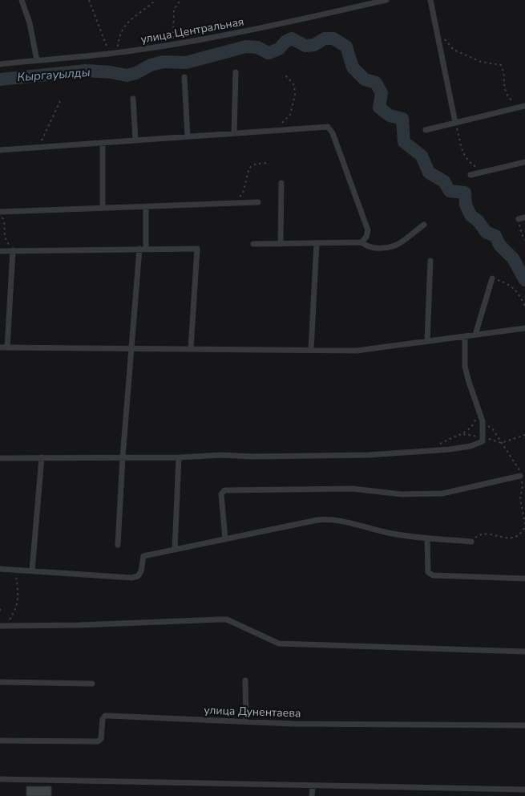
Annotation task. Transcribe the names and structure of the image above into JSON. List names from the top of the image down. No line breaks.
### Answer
{"streets":{"street":["улица Центральная","улица Дунентаева"]},"water":["Кыргауылды"]}
